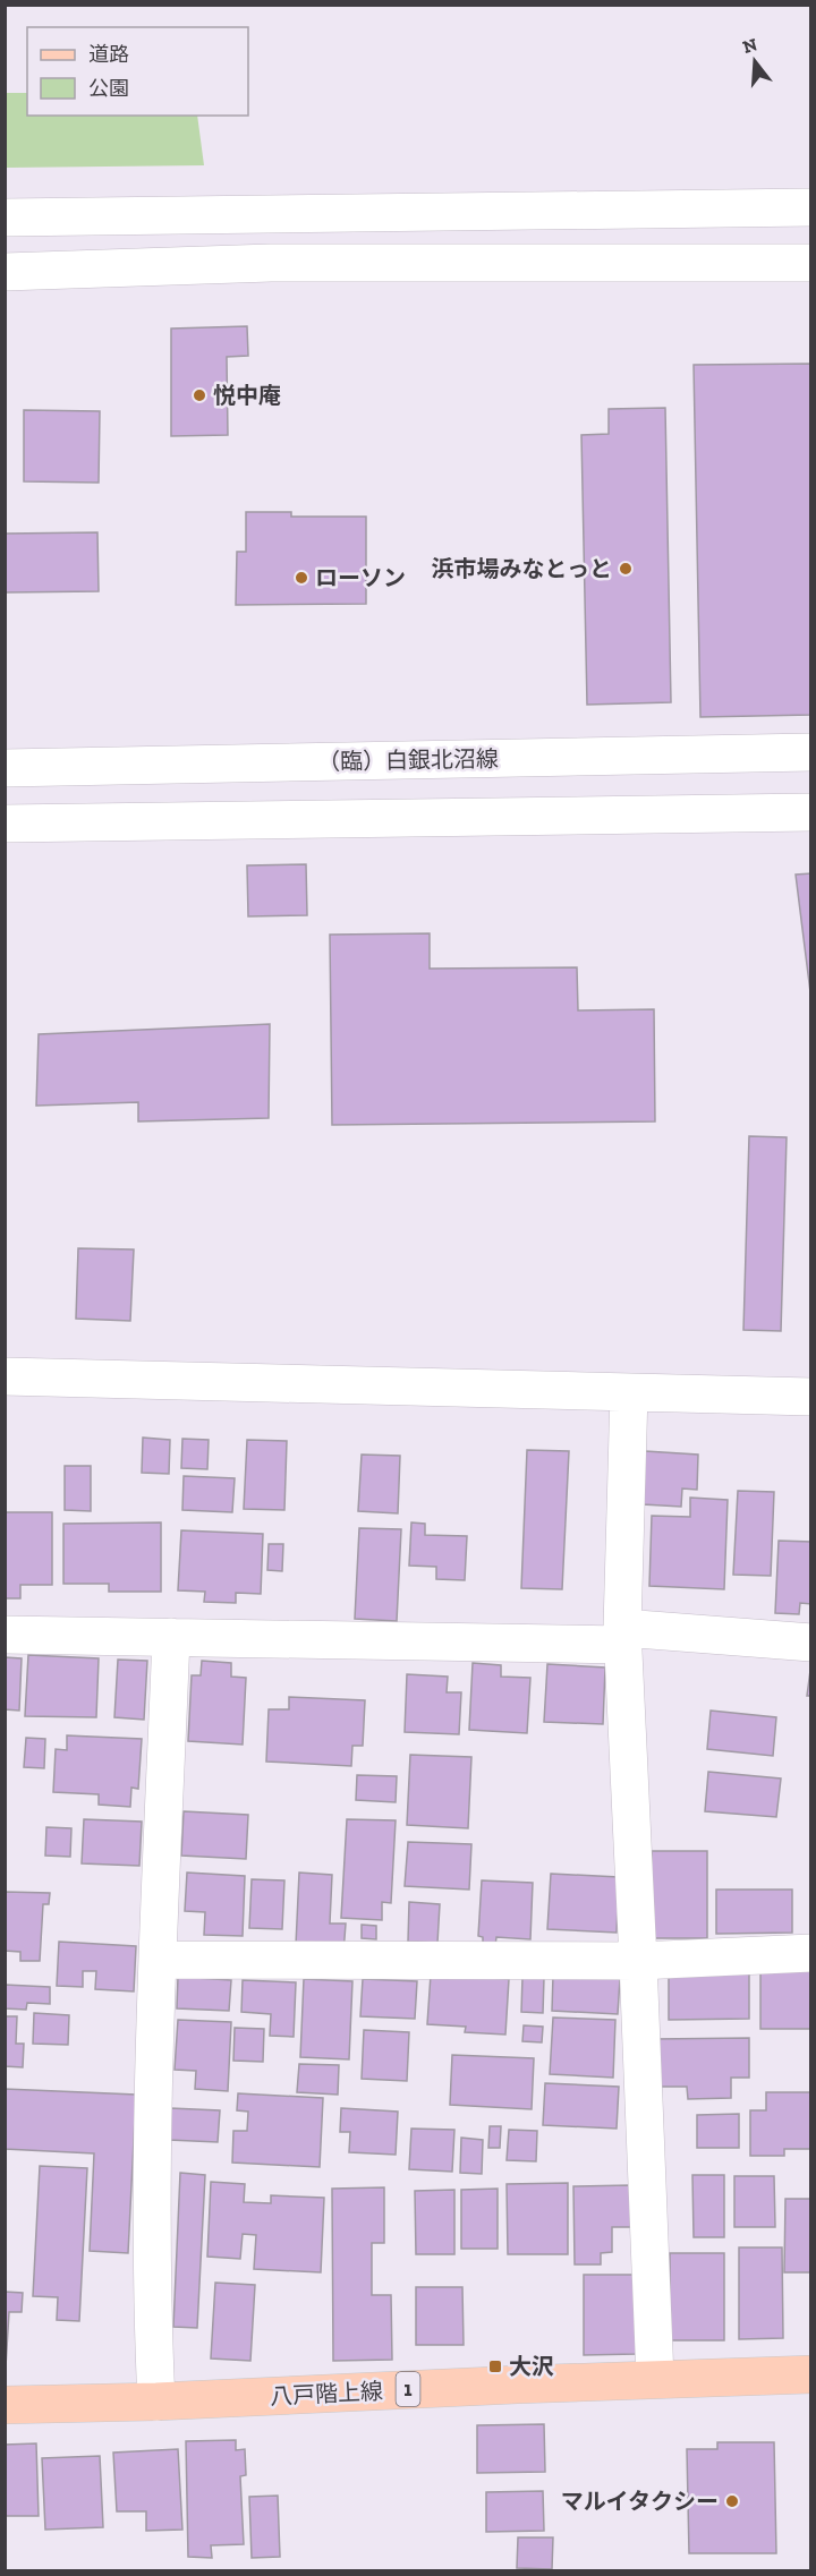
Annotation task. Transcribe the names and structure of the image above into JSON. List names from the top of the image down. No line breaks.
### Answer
{"streets":{"main road":["1","八戸階上線"],"street":["（臨）白銀北沼線"]},"places":{"other":["悦中庵","浜市場みなとっと","ローソン","マルイタクシー"],"transit":["大沢"]},"legend":["道路","公園"],"north":"top"}
